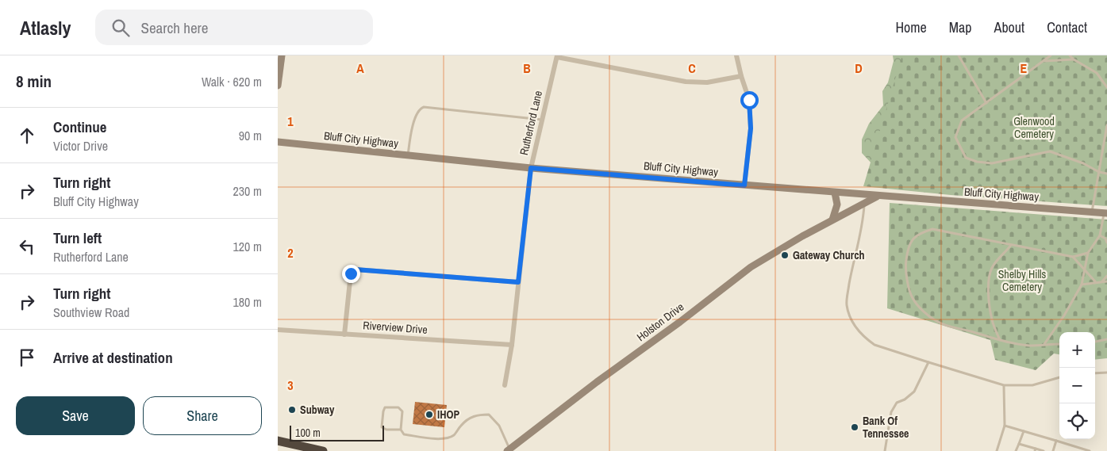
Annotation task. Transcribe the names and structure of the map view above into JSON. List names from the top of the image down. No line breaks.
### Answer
{"streets":{"main road":["Bluff City Highway","Holston Drive"],"street":["Rutherford Lane","Riverview Drive"]},"crossings":[["Rutherford Lane","Bluff City Highway"],["Rutherford Lane","Riverview Drive"],["Bluff City Highway","Holston Drive"]],"parks":["Glenwood Cemetery","Shelby Hills Cemetery"],"places":["Gateway Church","Subway","IHOP","Bank Of Tennessee"],"scale_bar":"100 m","page":{"header":"Atlasly","search":"Search here","nav":["Home","Map","About","Contact"],"heading":["8 min","Walk · 620 m"],"list":[["Continue","Victor Drive","90 m"],["Turn right","Bluff City Highway","230 m"],["Turn left","Rutherford Lane","120 m"],["Turn right","Southview Road","180 m"],"Arrive at destination"],"map_buttons":["+","−"],"buttons":["Save","Share"],"scale":"100 m"},"grid":{"columns":["A","B","C","D","E"],"rows":["1","2","3"]}}
